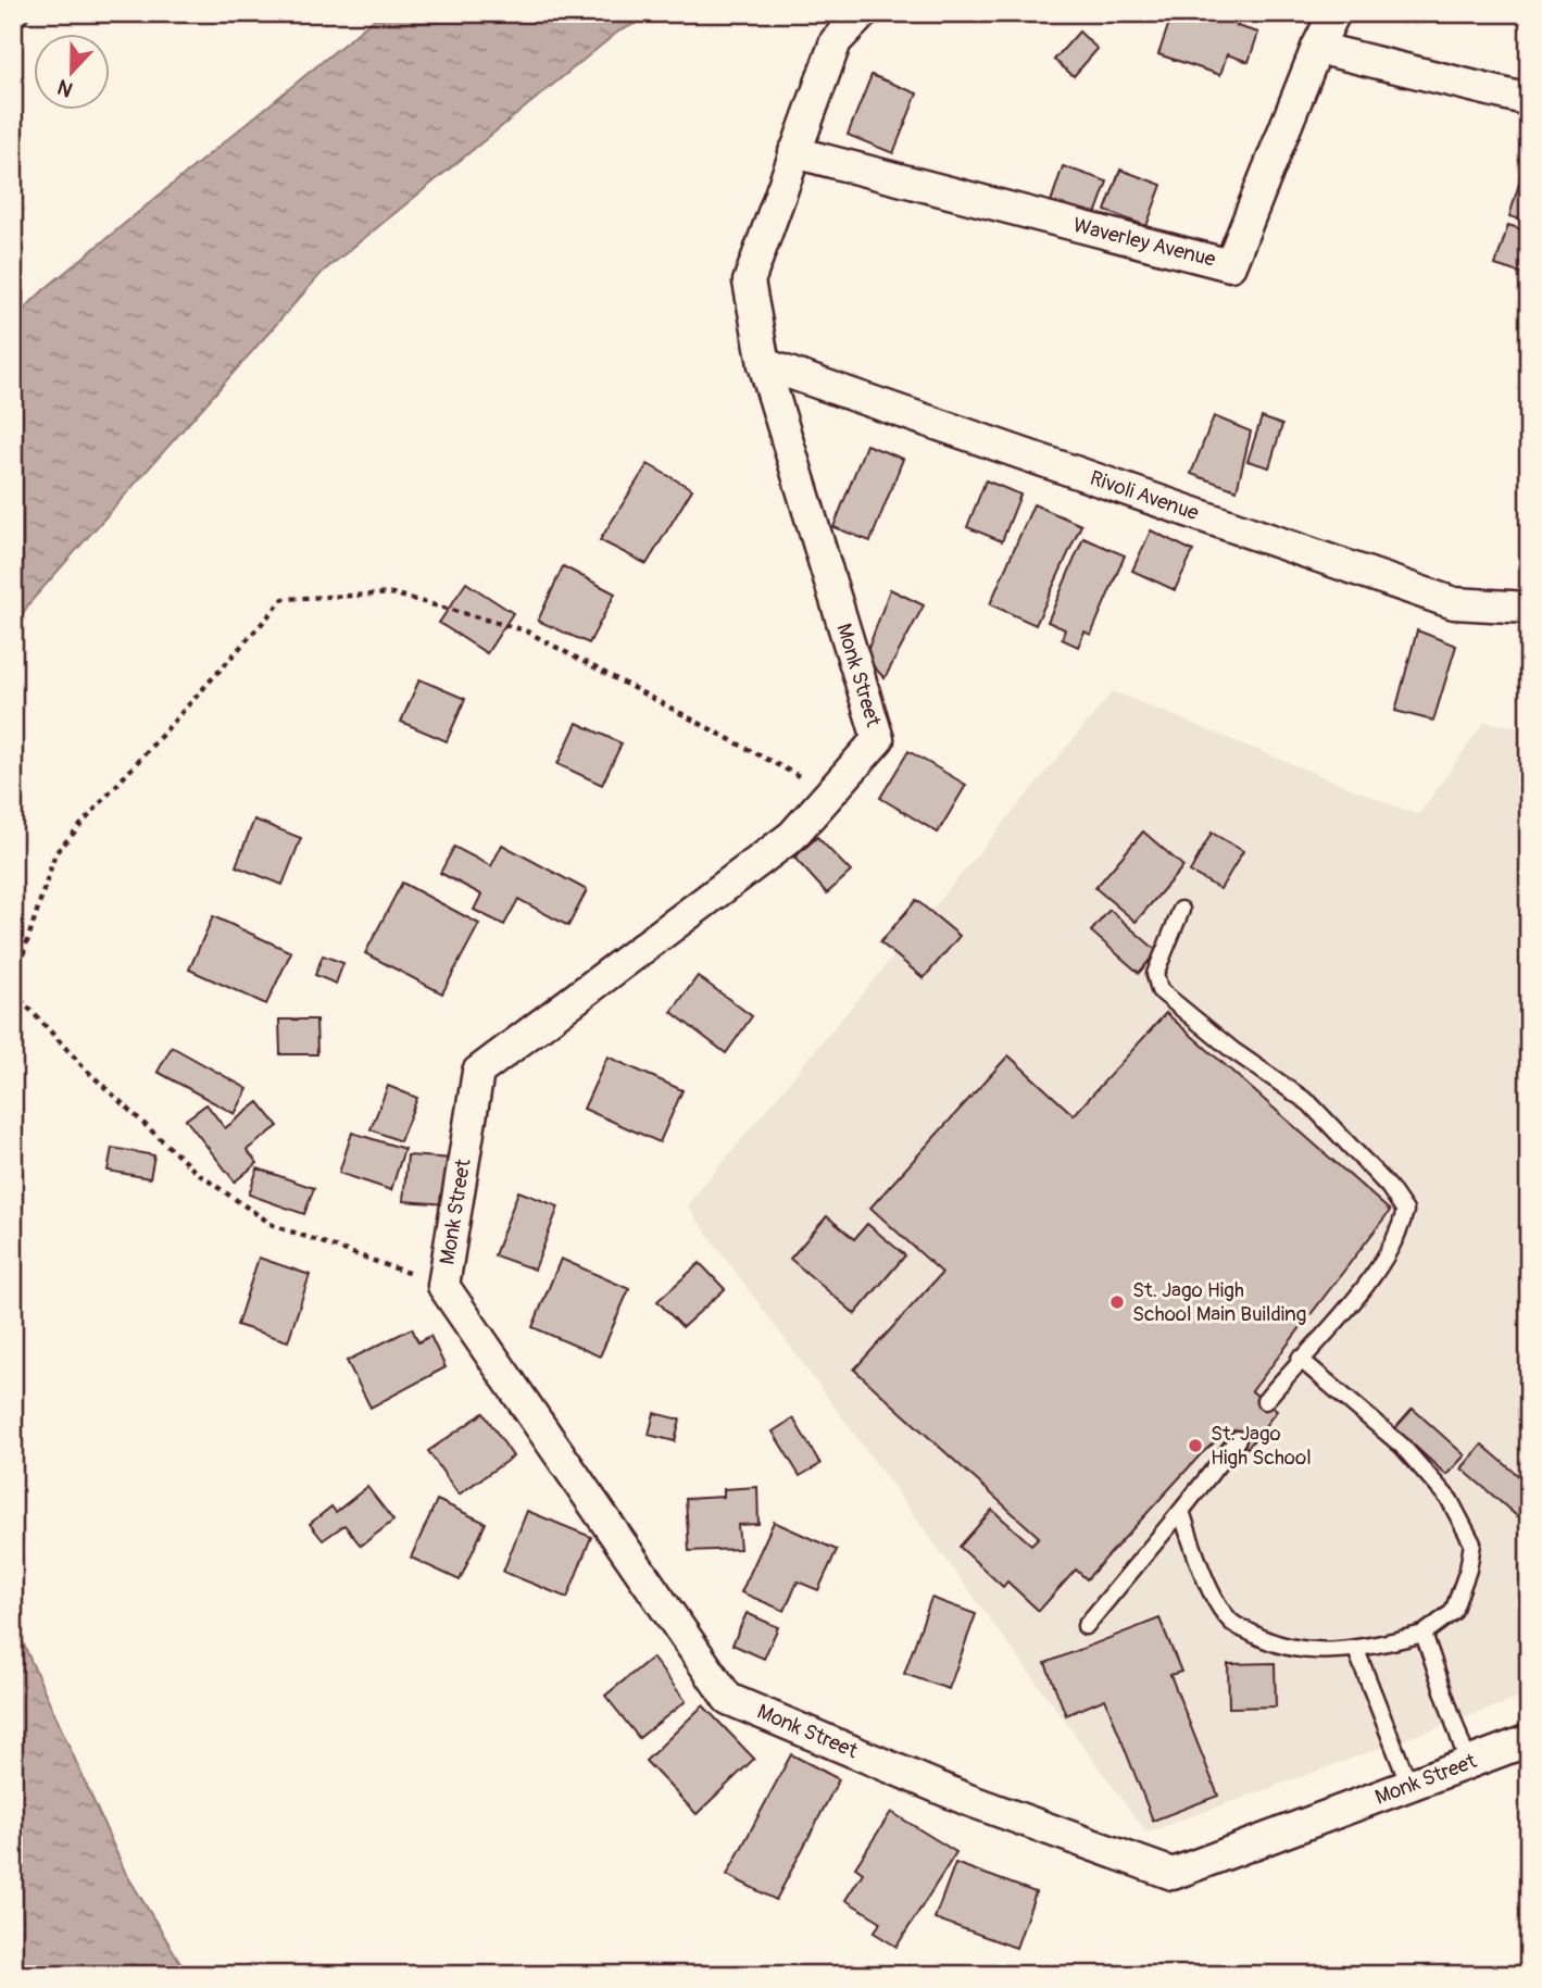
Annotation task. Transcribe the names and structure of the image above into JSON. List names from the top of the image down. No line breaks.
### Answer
{"streets":{"street":["Waverley Avenue","Rivoli Avenue","Monk Street"]},"crossings":[["Waverley Avenue","Monk Street"],["Rivoli Avenue","Monk Street"]],"places":["St. Jago High School Main Building","St. Jago High School"],"north":"bottom"}
